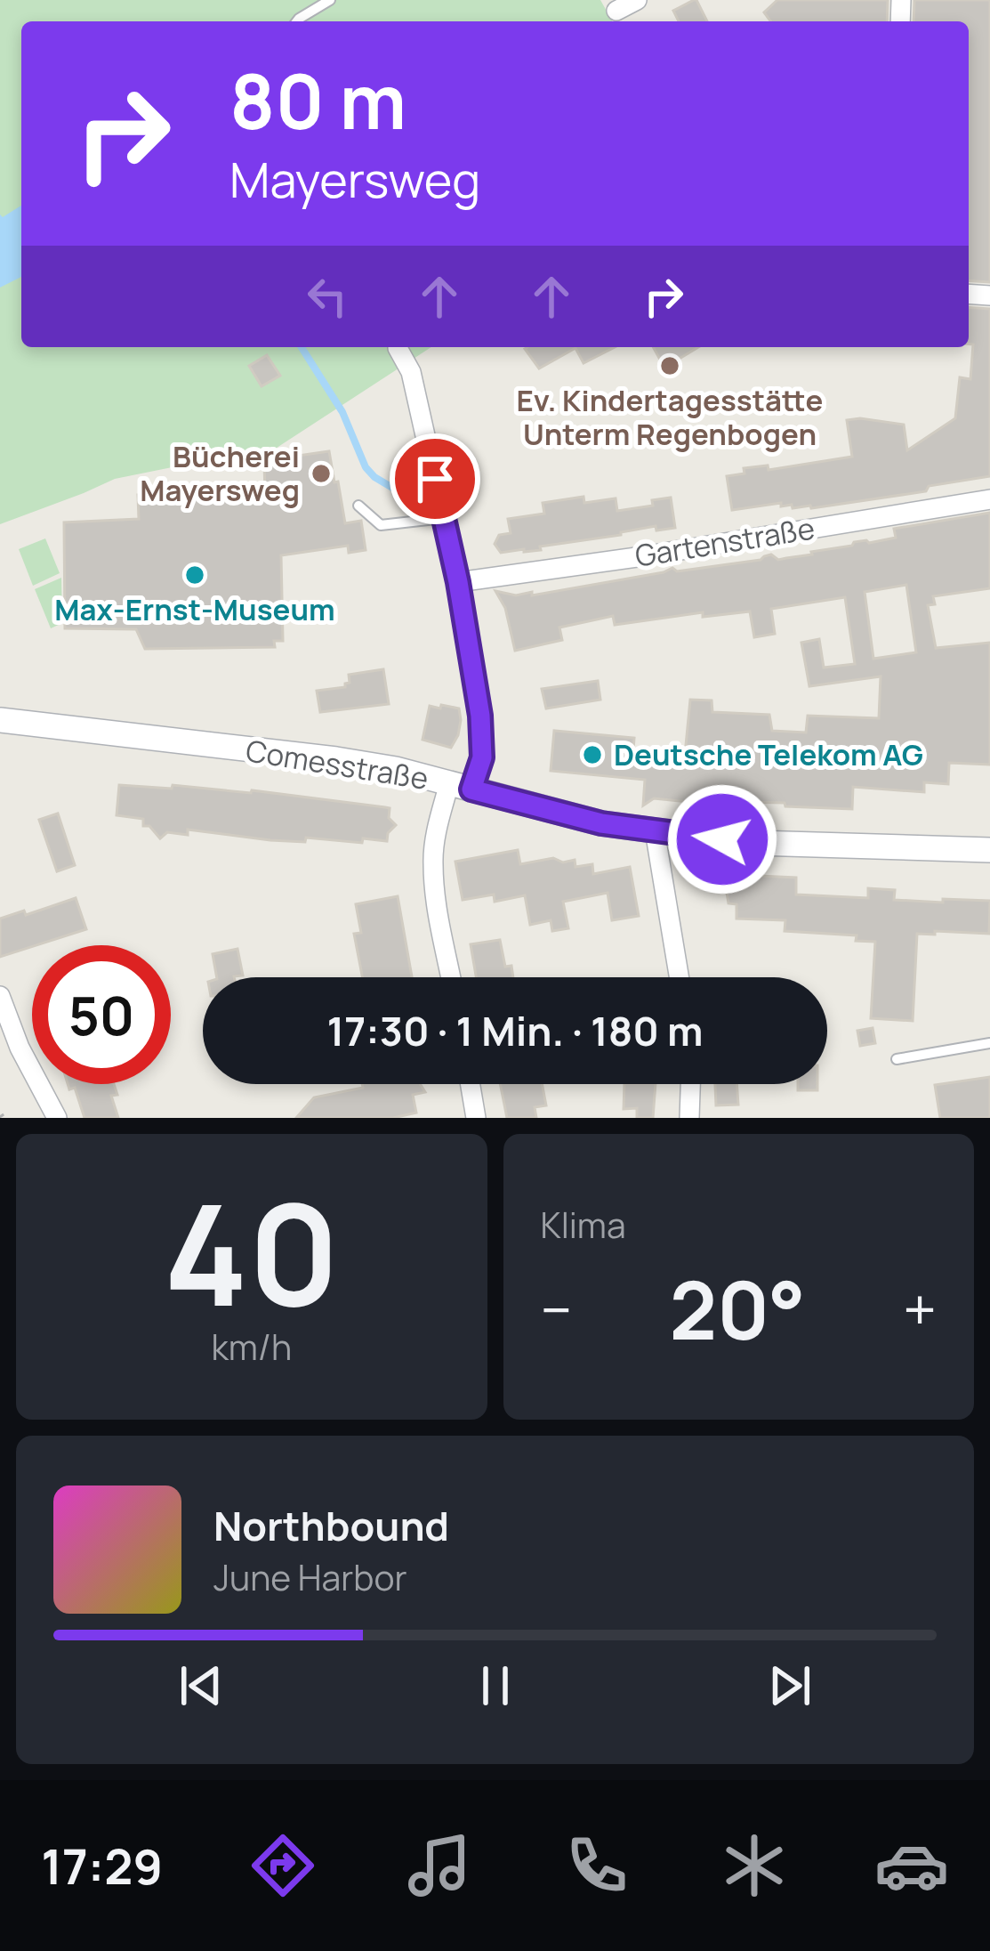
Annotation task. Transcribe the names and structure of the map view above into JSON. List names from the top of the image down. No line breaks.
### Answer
{"streets":{"main road":["Comesstraße"],"street":["Gartenstraße"]},"places":["Ev. Kindertagesstätte Unterm Regenbogen","Bücherei Mayersweg","Max-Ernst-Museum","Deutsche Telekom AG"],"page":{"turn":["80 m","Mayersweg"],"limit":"50","trip":"17:30 · 1 Min. · 180 m","tile":[["40","km/h"],"Klima"],"heat":["−","20°","+"],"song":["Northbound","June Harbor"],"tabs":"17:29"}}
